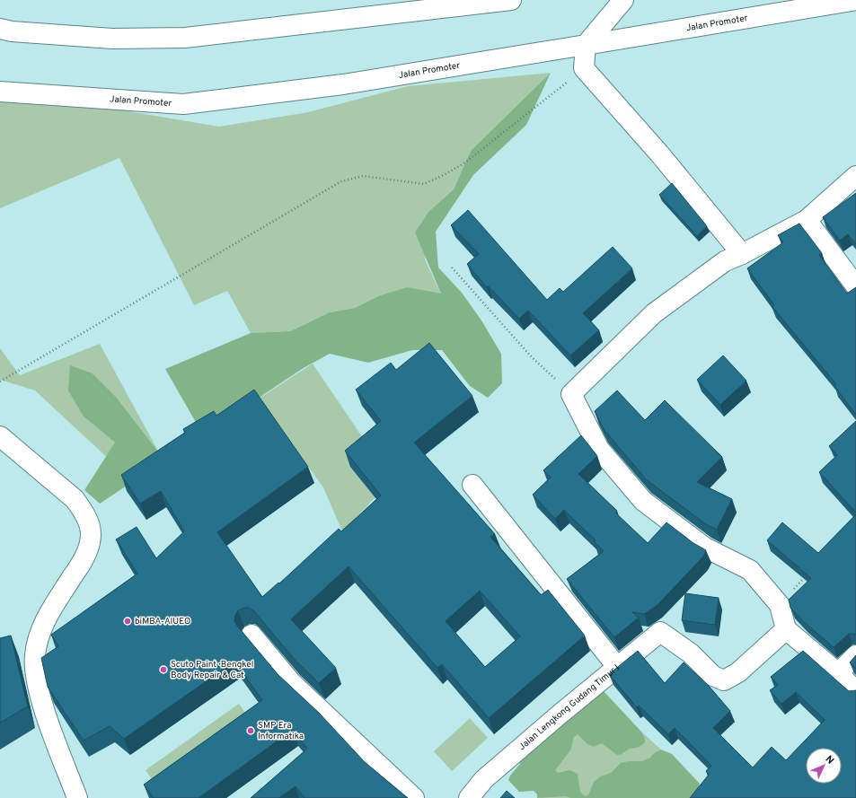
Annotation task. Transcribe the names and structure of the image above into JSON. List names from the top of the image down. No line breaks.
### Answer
{"streets":{"street":["Jalan Promoter","Jalan Lengkong Gudang Timur I"]},"places":["biMBA-AIUEO","Scuto Paint · Bengkel Body Repair & Cat","SMP Era Informatika"],"north":"top right"}
